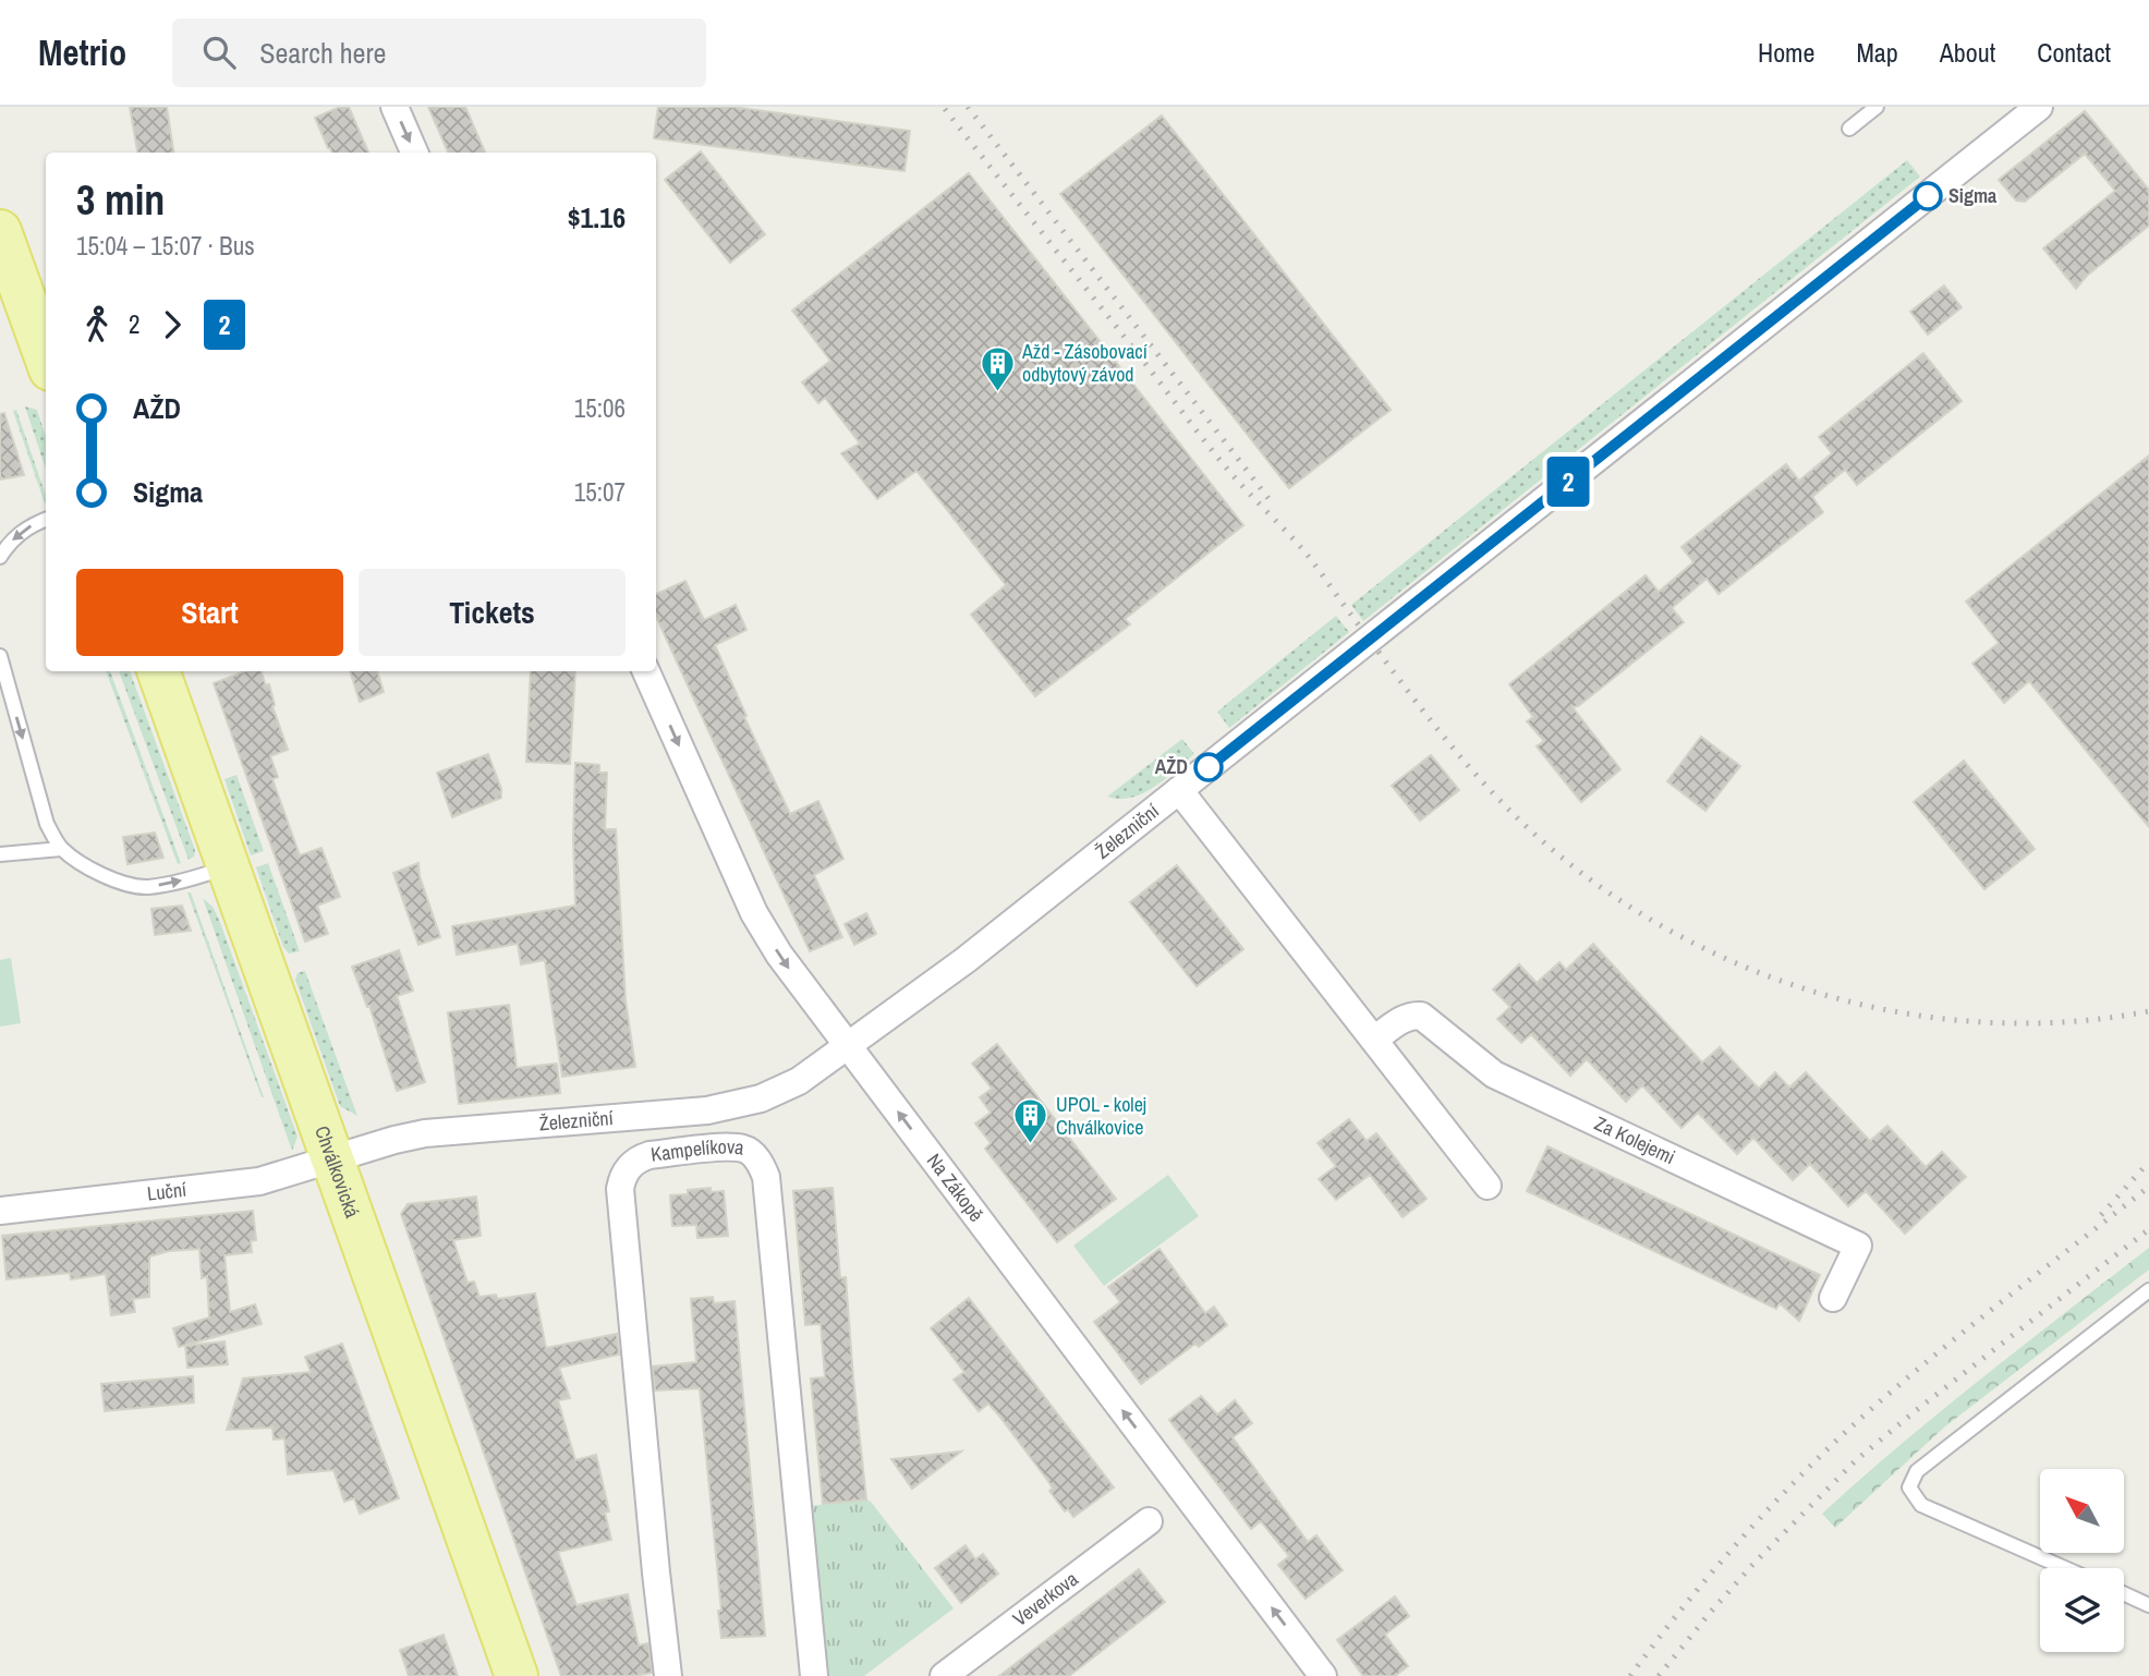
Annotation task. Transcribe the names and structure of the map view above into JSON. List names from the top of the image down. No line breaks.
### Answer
{"streets":{"main road":["Chválkovická"],"street":["Železniční","Za Kolejemi","Kampelíkova","Na Zákopě","Luční","Veverkova"]},"crossings":[["Železniční","Chválkovická"],["Železniční","Na Zákopě"],["Železniční","Luční"],["Chválkovická","Luční"]],"places":{"other":["Sigma","AŽD"],"building":["Ažd - Zásobovací odbytový závod","UPOL - kolej Chválkovice"]},"lines":["bus line 2"],"north":"top left","page":{"header":"Metrio","search":"Search here","nav":["Home","Map","About","Contact"],"on_map":"2","heading":["3 min","15:04 – 15:07 · Bus","$1.16"],"legs":["2","2"],"list":[{"name":"AŽD","value":"15:06"},{"name":"Sigma","value":"15:07"}],"buttons":["Start","Tickets"]}}
